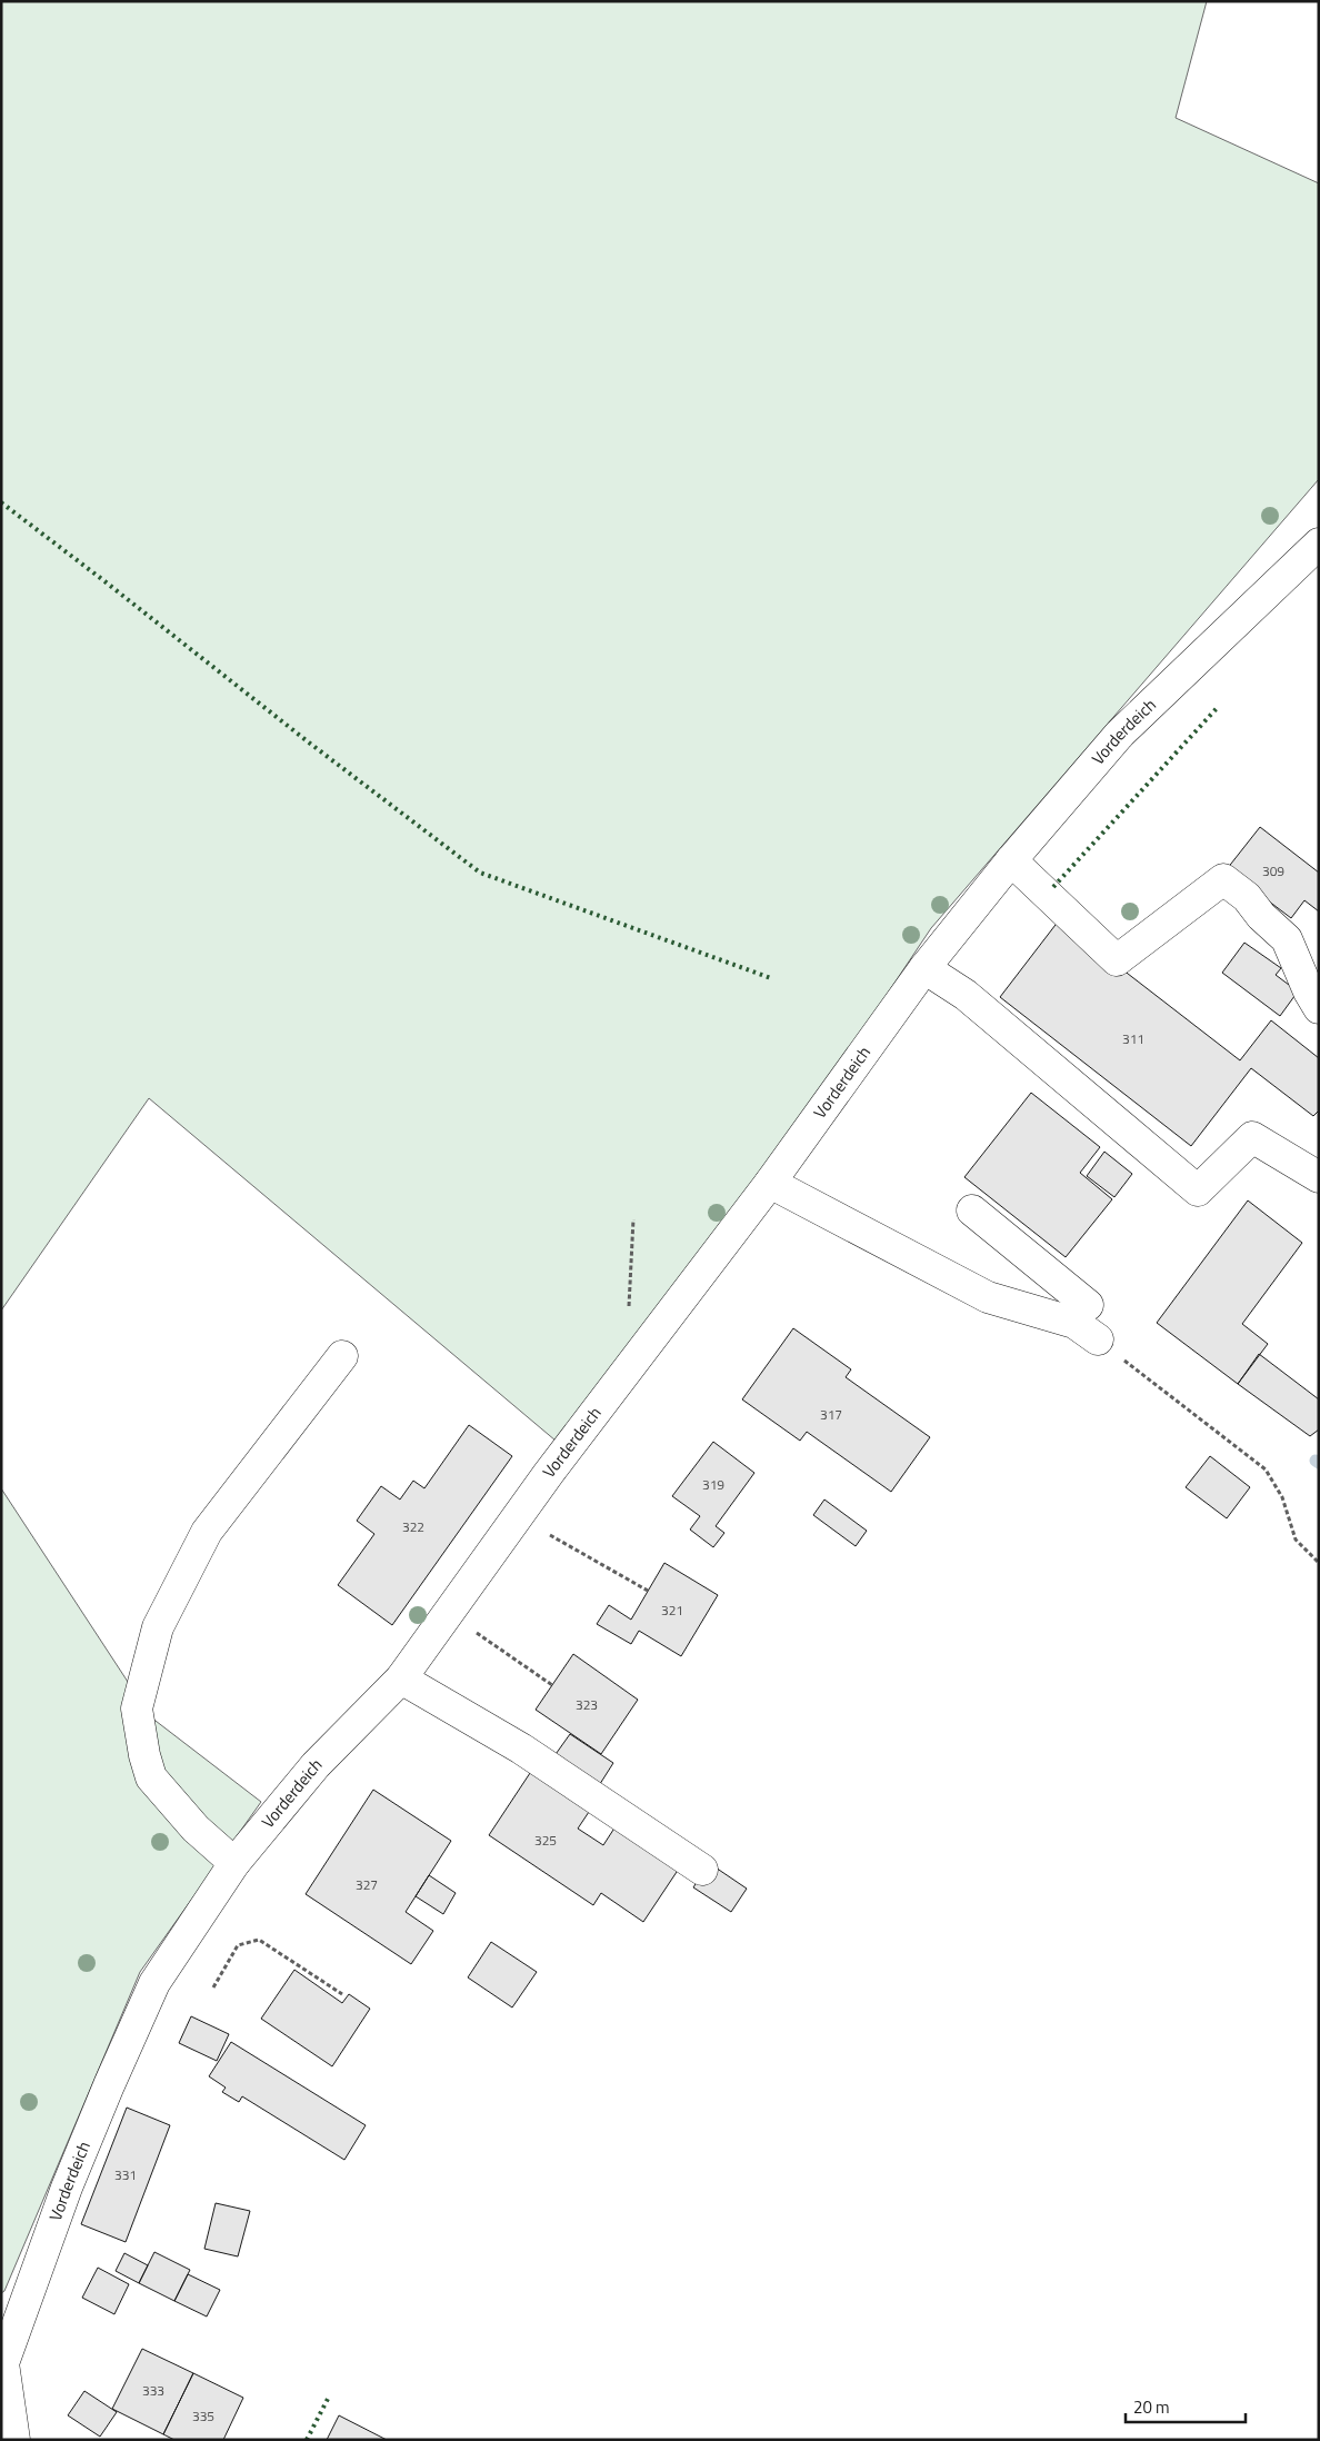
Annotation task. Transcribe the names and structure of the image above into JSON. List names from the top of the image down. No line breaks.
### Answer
{"streets":{"street":["Vorderdeich"]},"house_numbers":["309","311","317","319","322","321","323","325","327","331","333","335"],"scale_bar":"20 m"}
